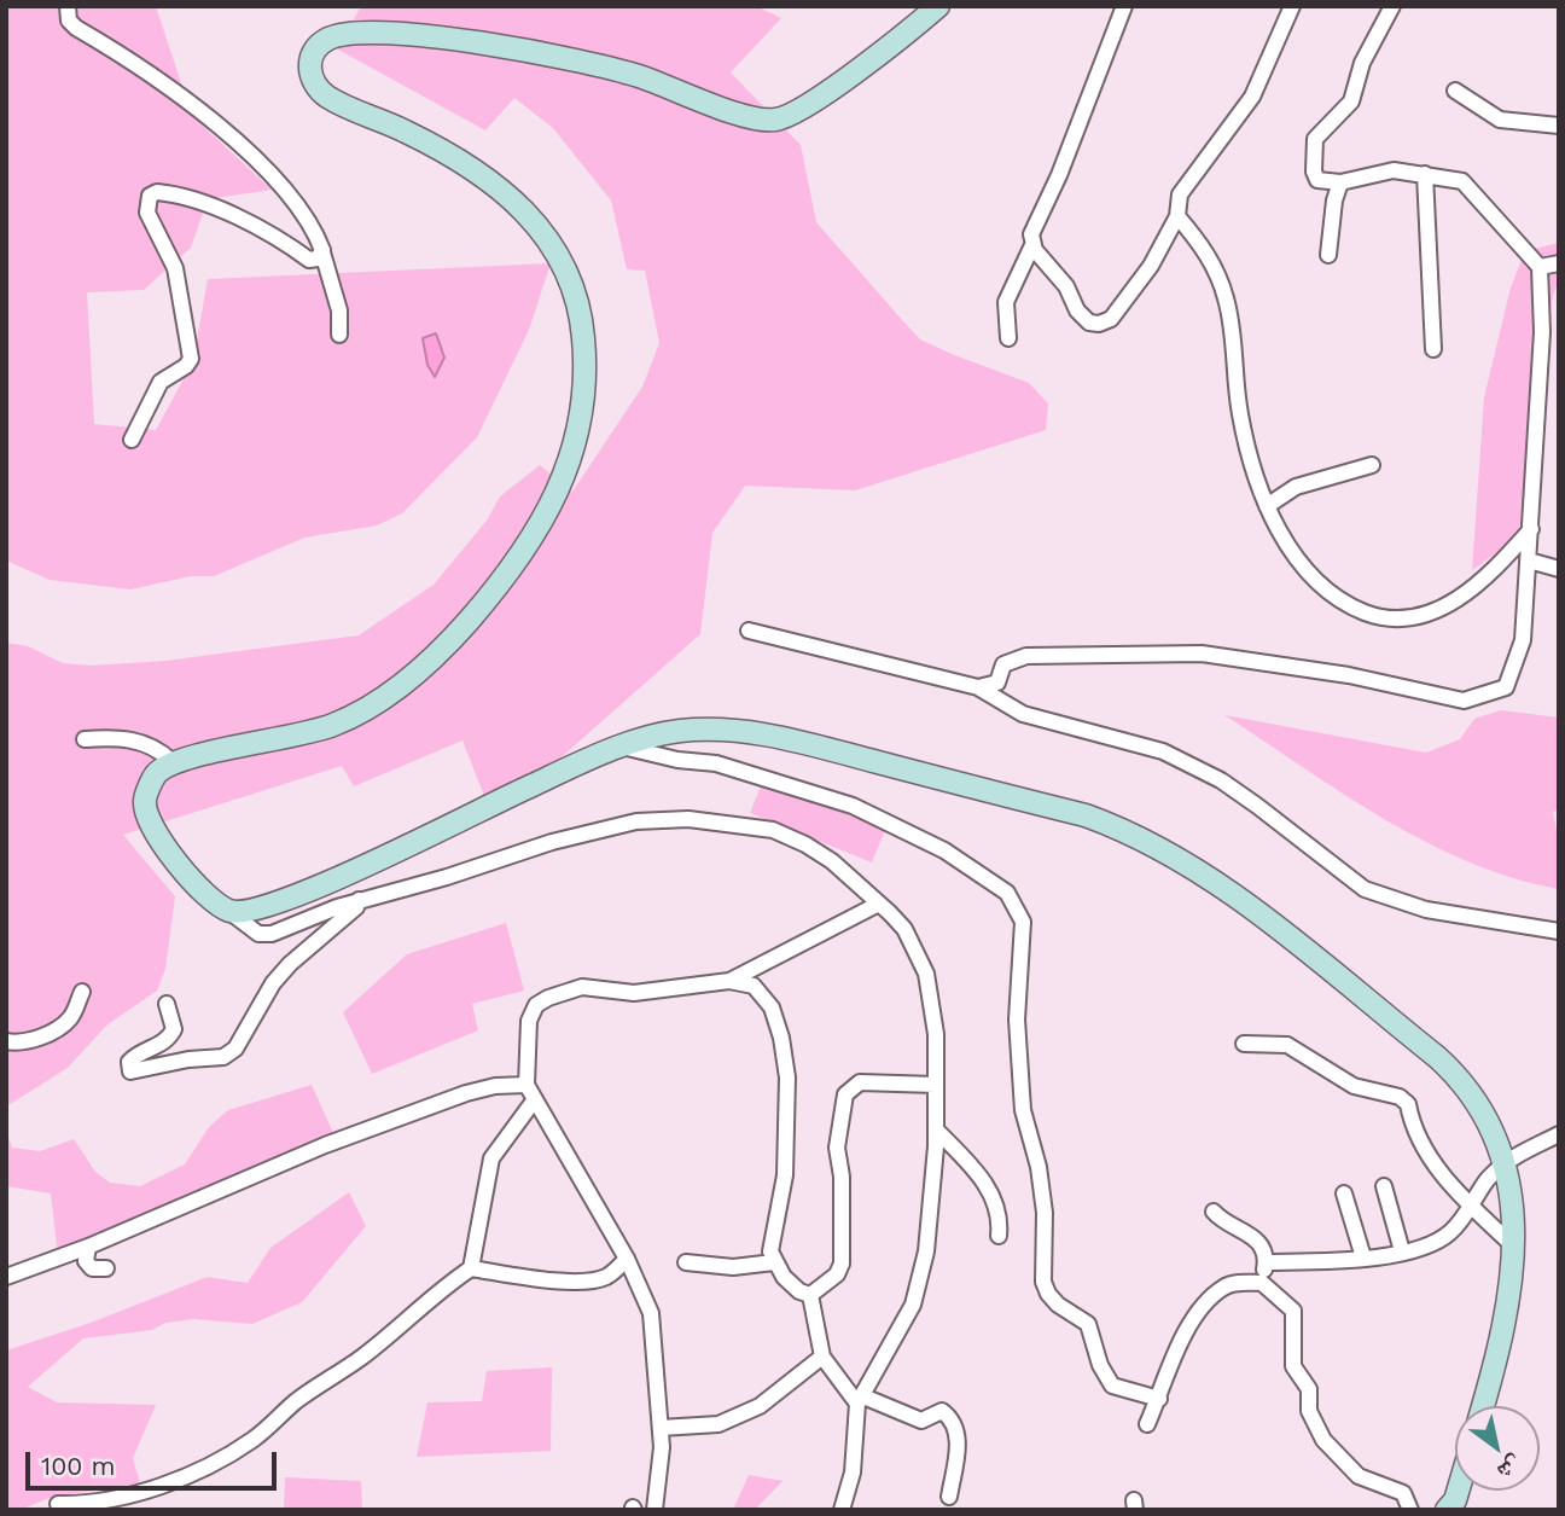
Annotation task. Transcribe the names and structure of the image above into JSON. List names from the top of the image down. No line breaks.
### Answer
{"scale_bar":"100 m","north":"bottom right"}
